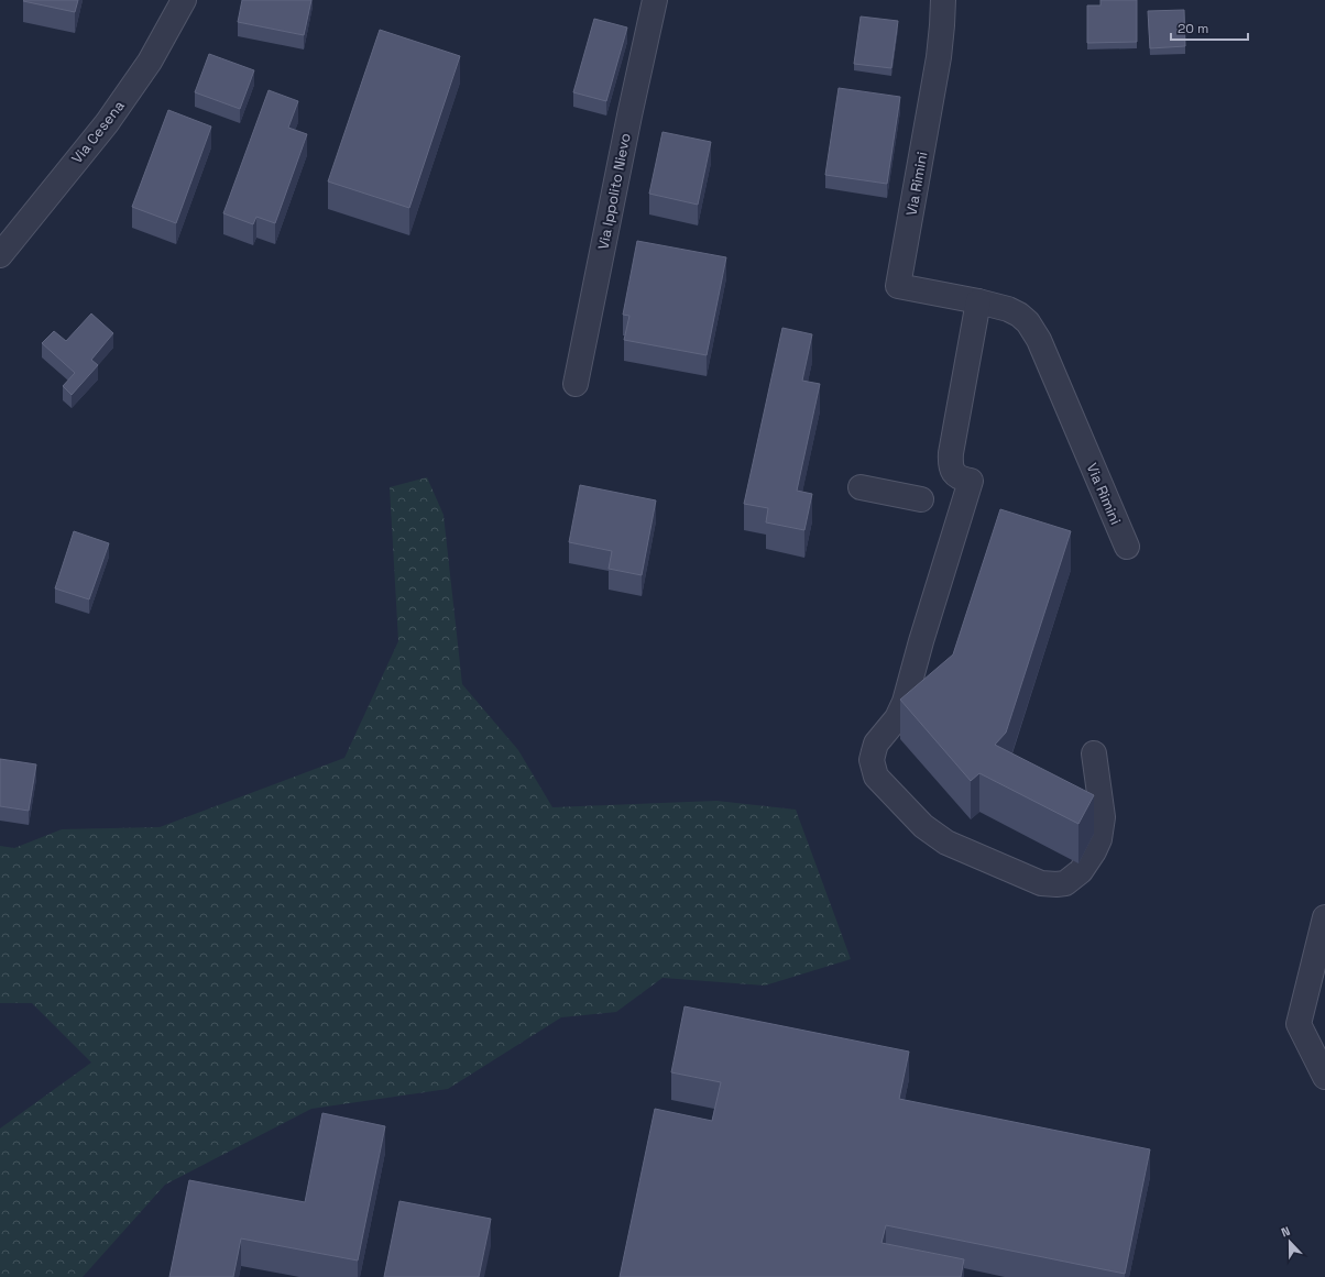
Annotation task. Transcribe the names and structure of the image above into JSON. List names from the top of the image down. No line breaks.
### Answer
{"streets":{"street":["Via Cesena","Via Rimini","Via Ippolito Nievo"]},"scale_bar":"20 m","north":"top"}
